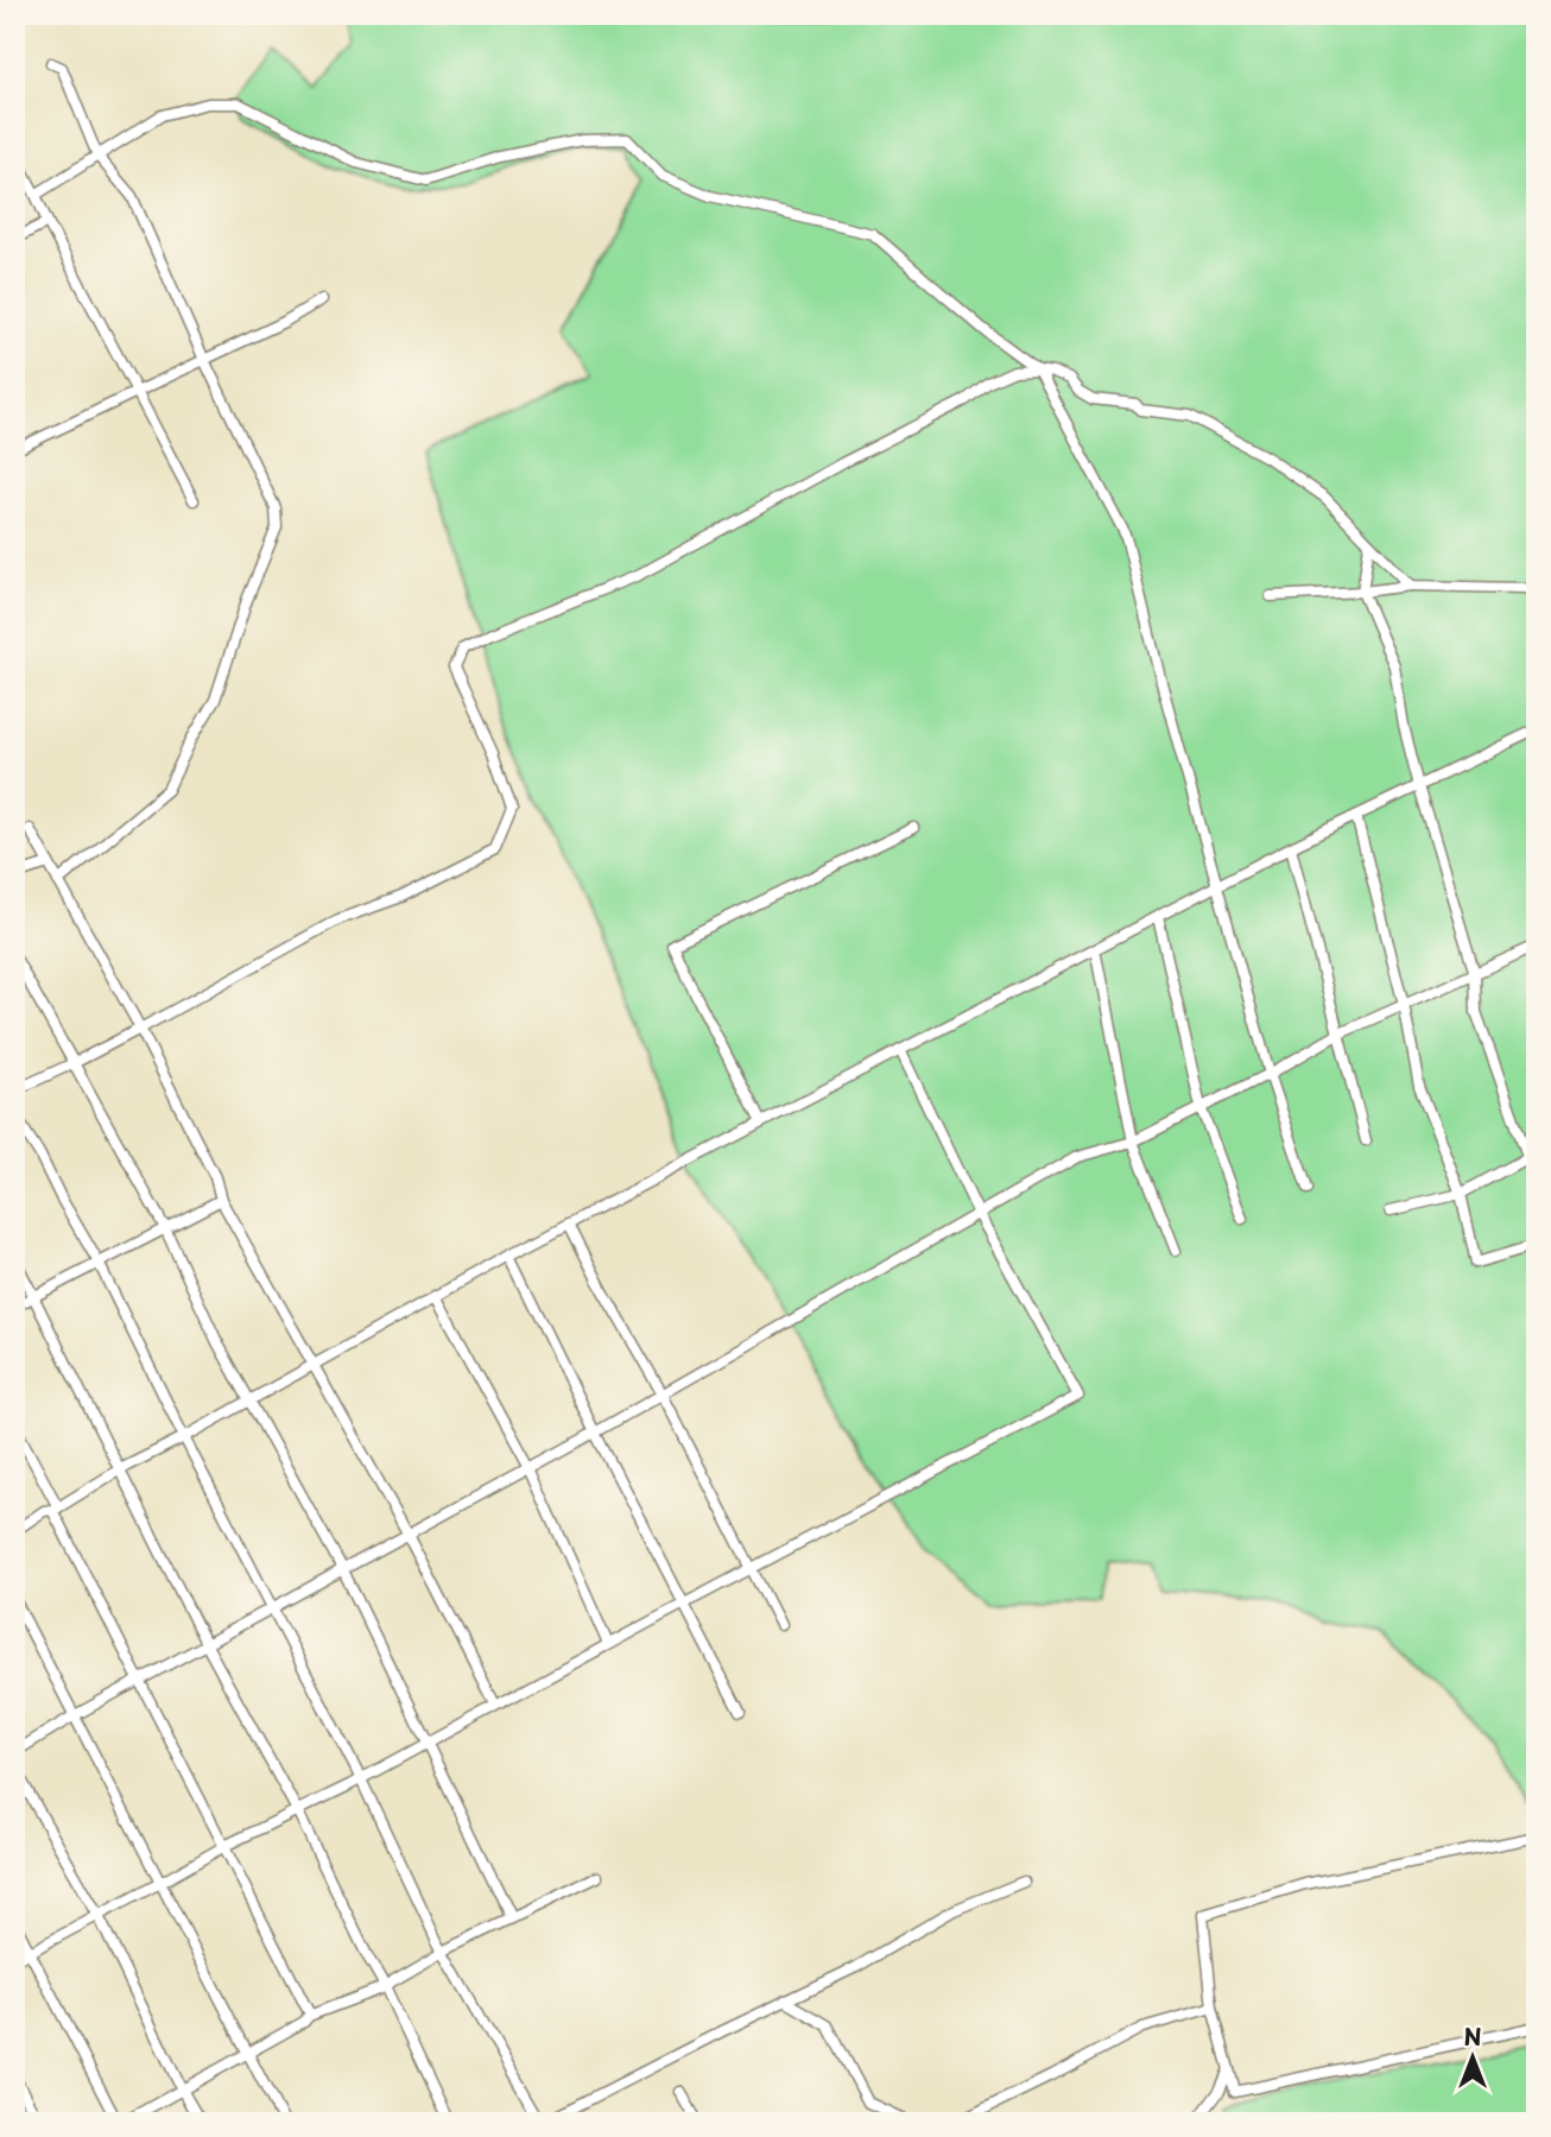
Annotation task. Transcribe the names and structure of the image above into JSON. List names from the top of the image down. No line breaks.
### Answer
{"north":"top"}
